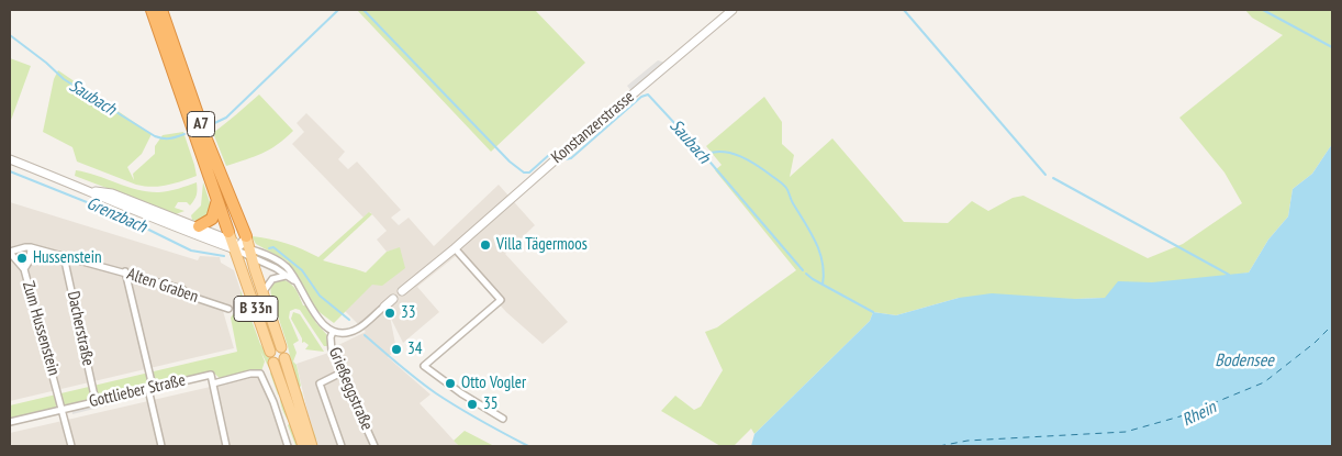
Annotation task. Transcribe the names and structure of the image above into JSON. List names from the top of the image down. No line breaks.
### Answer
{"streets":{"highway":["A7"],"main road":["B 33n"],"street":["Konstanzerstrasse","Alten Graben","Zum Hussenstein","Dacherstraße","Grießeggstraße","Gottlieber Straße"]},"crossings":[["A7","B 33n"],["Alten Graben","Zum Hussenstein"],["Alten Graben","Dacherstraße"],["Zum Hussenstein","Gottlieber Straße"],["Dacherstraße","Gottlieber Straße"]],"water":["Saubach","Grenzbach","Bodensee","Rhein"],"places":["Villa Tägermoos","Hussenstein","33","34","Otto Vogler","35"]}
